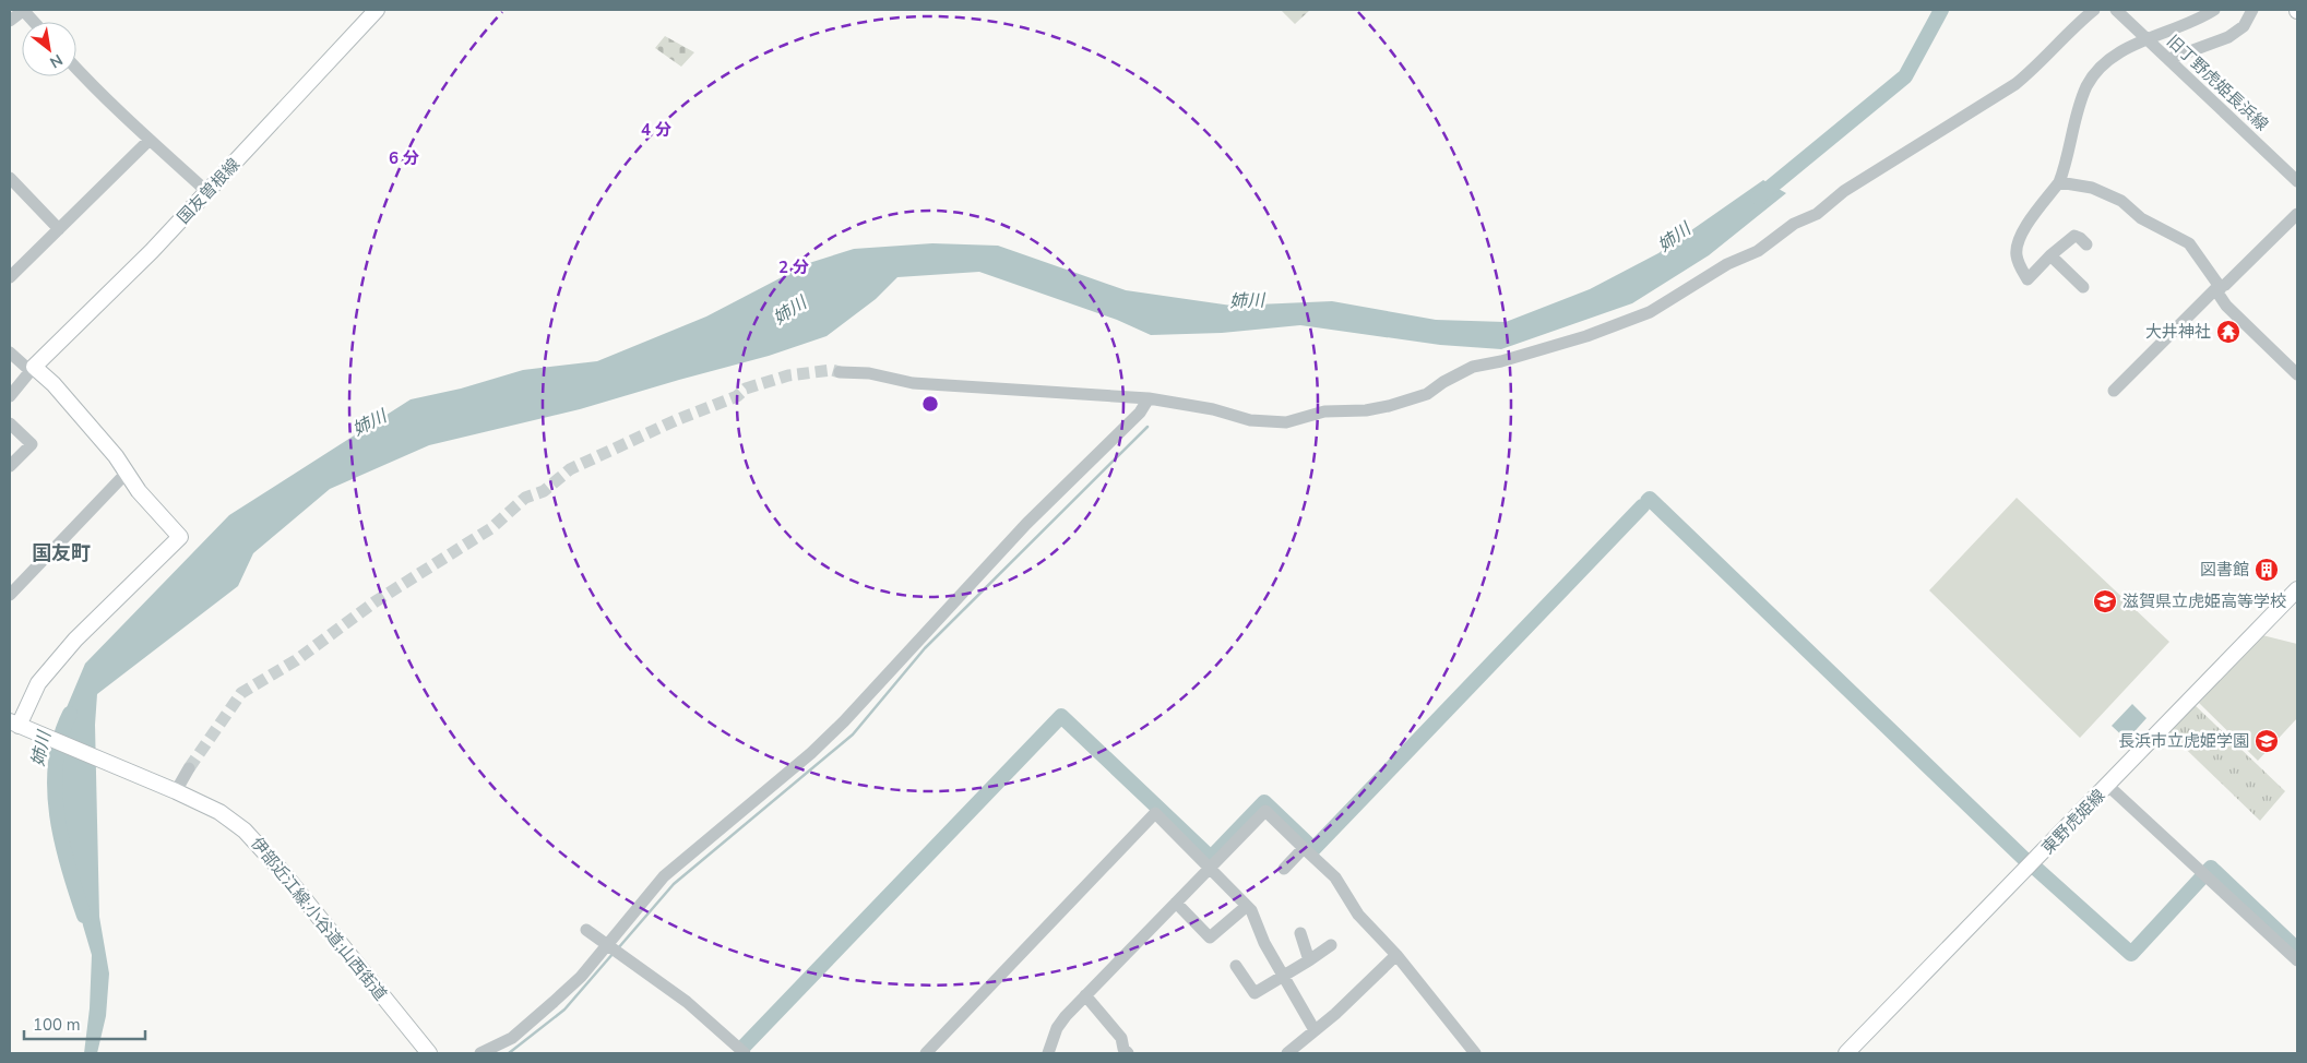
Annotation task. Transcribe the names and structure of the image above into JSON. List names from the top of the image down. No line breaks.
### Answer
{"streets":{"main road":["国友曽根線","東野虎姫線","伊部近江線;小谷道;山西街道"],"street":["旧丁野虎姫長浜線"]},"districts":["国友町"],"water":["姉川"],"places":{"temple":["大井神社"],"building":["図書館"],"school or university":["滋賀県立虎姫高等学校","長浜市立虎姫学園"]},"scale_bar":"100 m","north":"bottom right","rings":["4 分","6 分","2 分"]}
